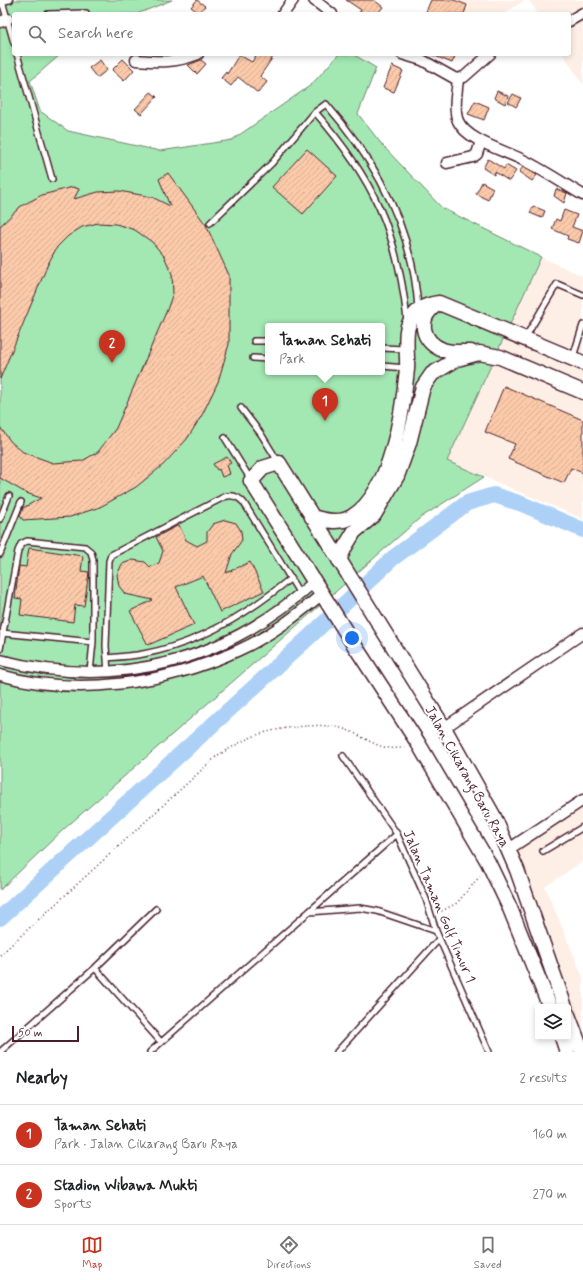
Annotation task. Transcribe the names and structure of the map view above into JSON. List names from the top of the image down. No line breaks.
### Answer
{"streets":{"main road":["Jalan Cikarang Baru Raya"],"lane":["Jalan Taman Golf Timur 1"]},"scale_bar":"50 m","page":{"search":"Search here","popup":["Taman Sehati","Park"],"pins":["2","1"],"scale":"50 m","heading":["Nearby","2 results"],"list":[{"mark":"1","name":"Taman Sehati","note":"Park · Jalan Cikarang Baru Raya","value":"160 m"},{"mark":"2","name":"Stadion Wibawa Mukti","note":"Sports","value":"270 m"}],"nav":["Map","Directions","Saved"]}}
